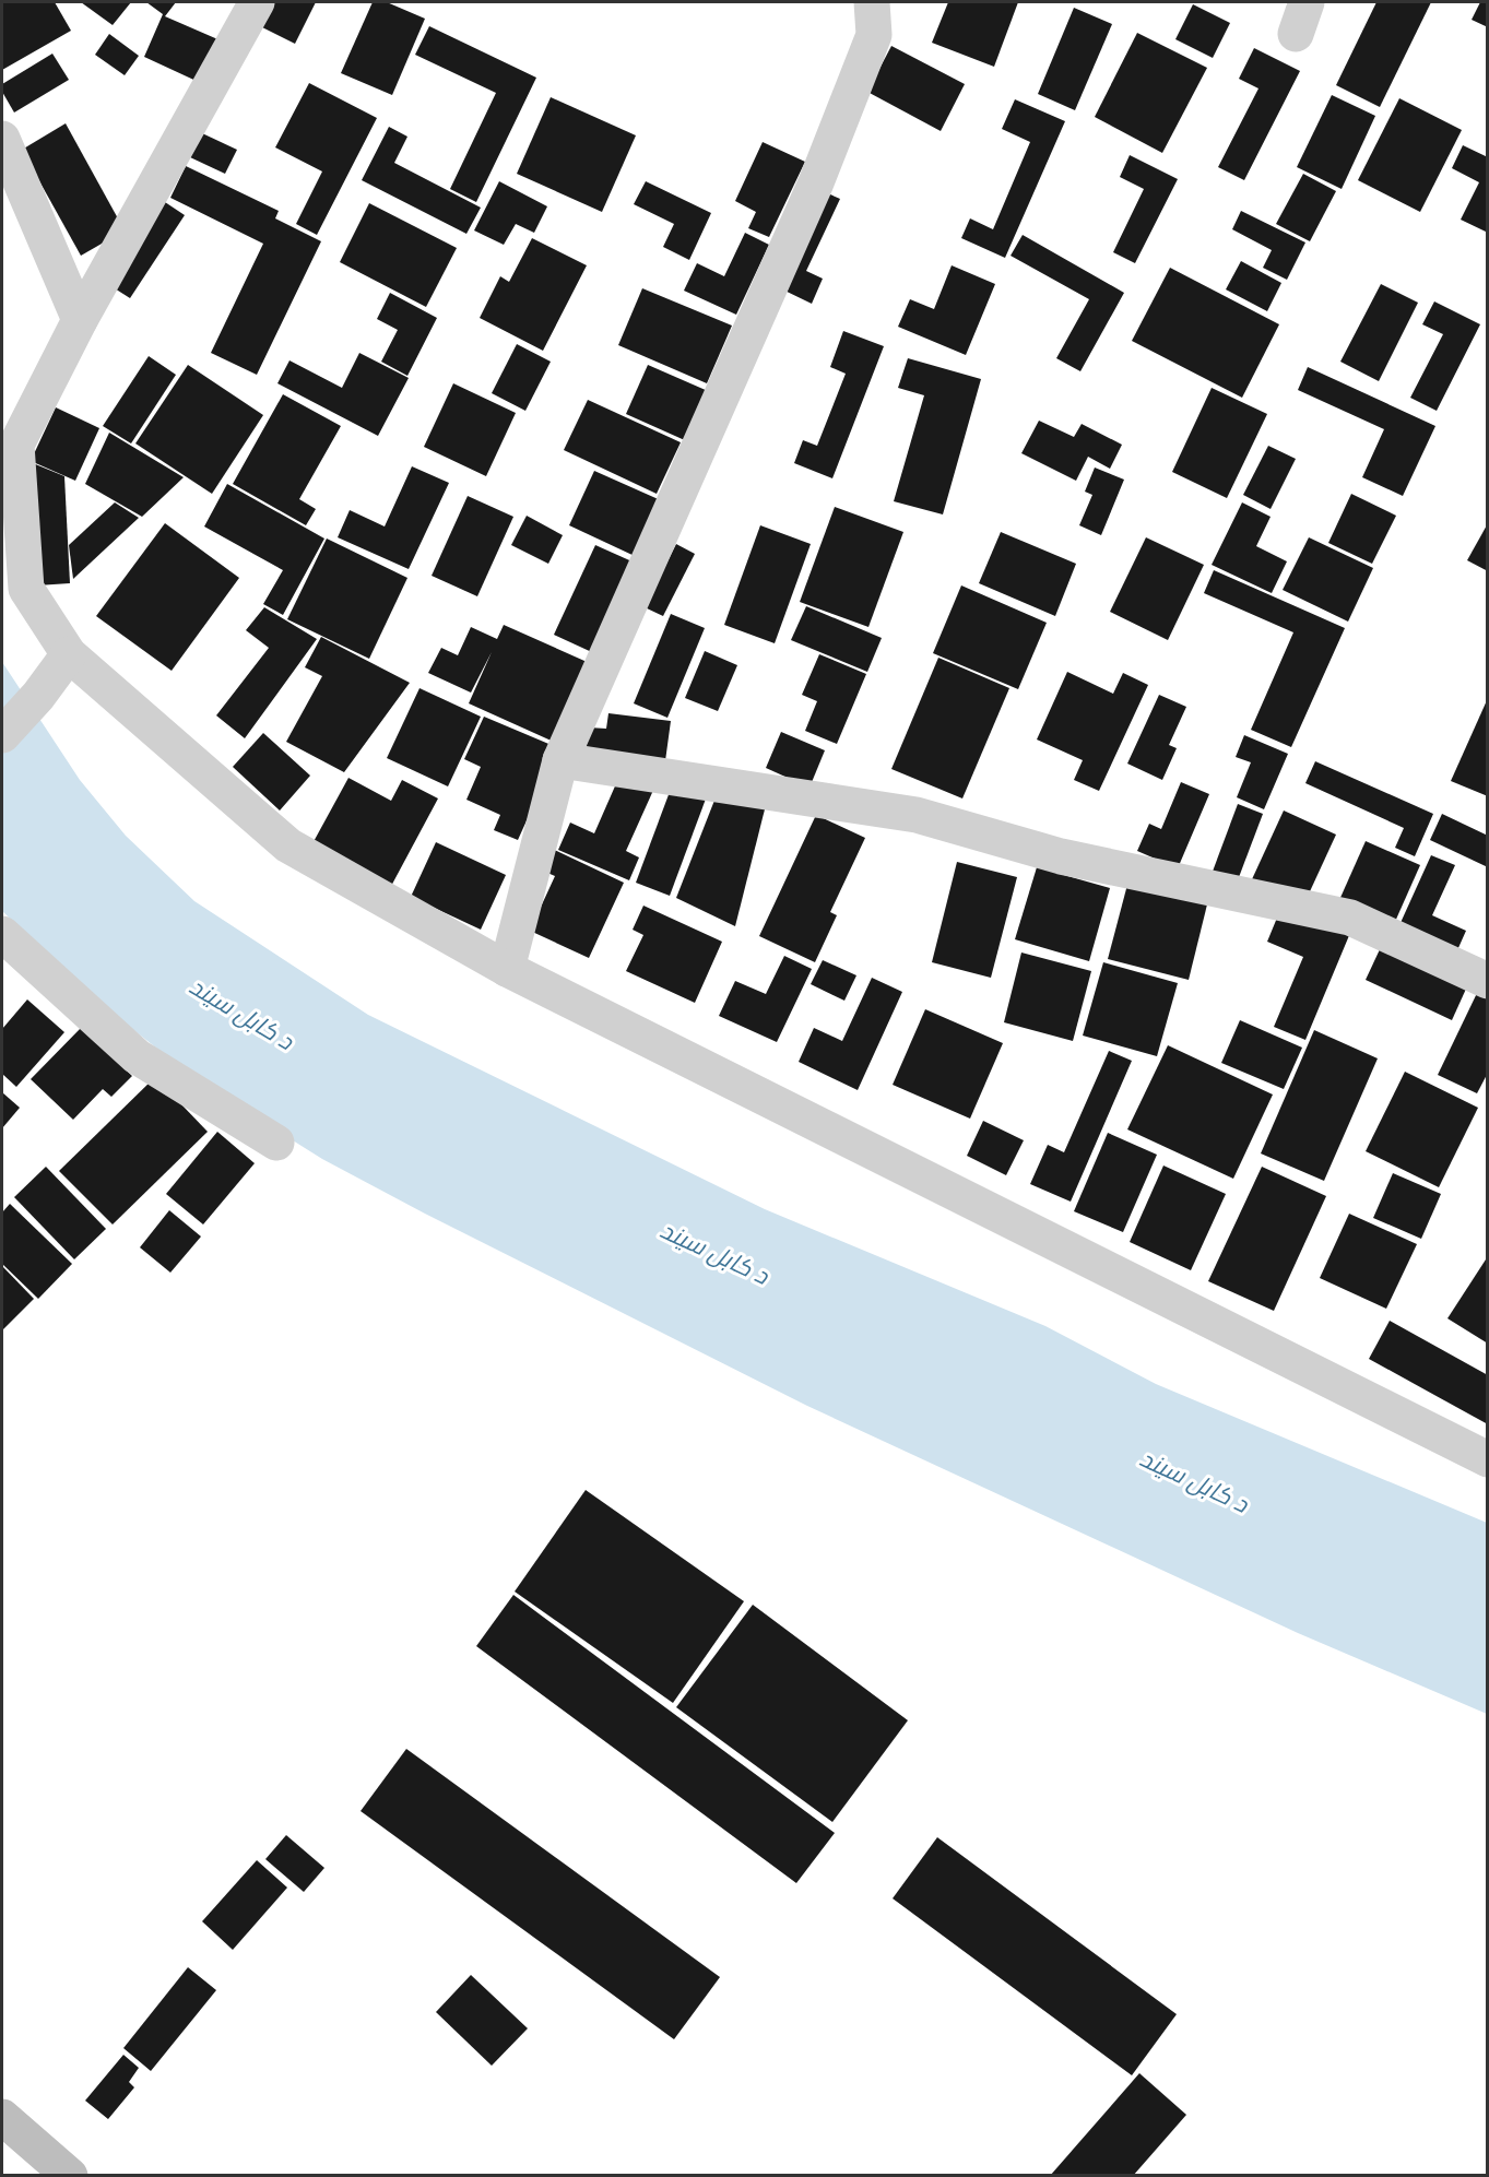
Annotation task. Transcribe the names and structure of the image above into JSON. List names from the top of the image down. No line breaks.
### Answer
{"water":["د کابل سيند"]}
